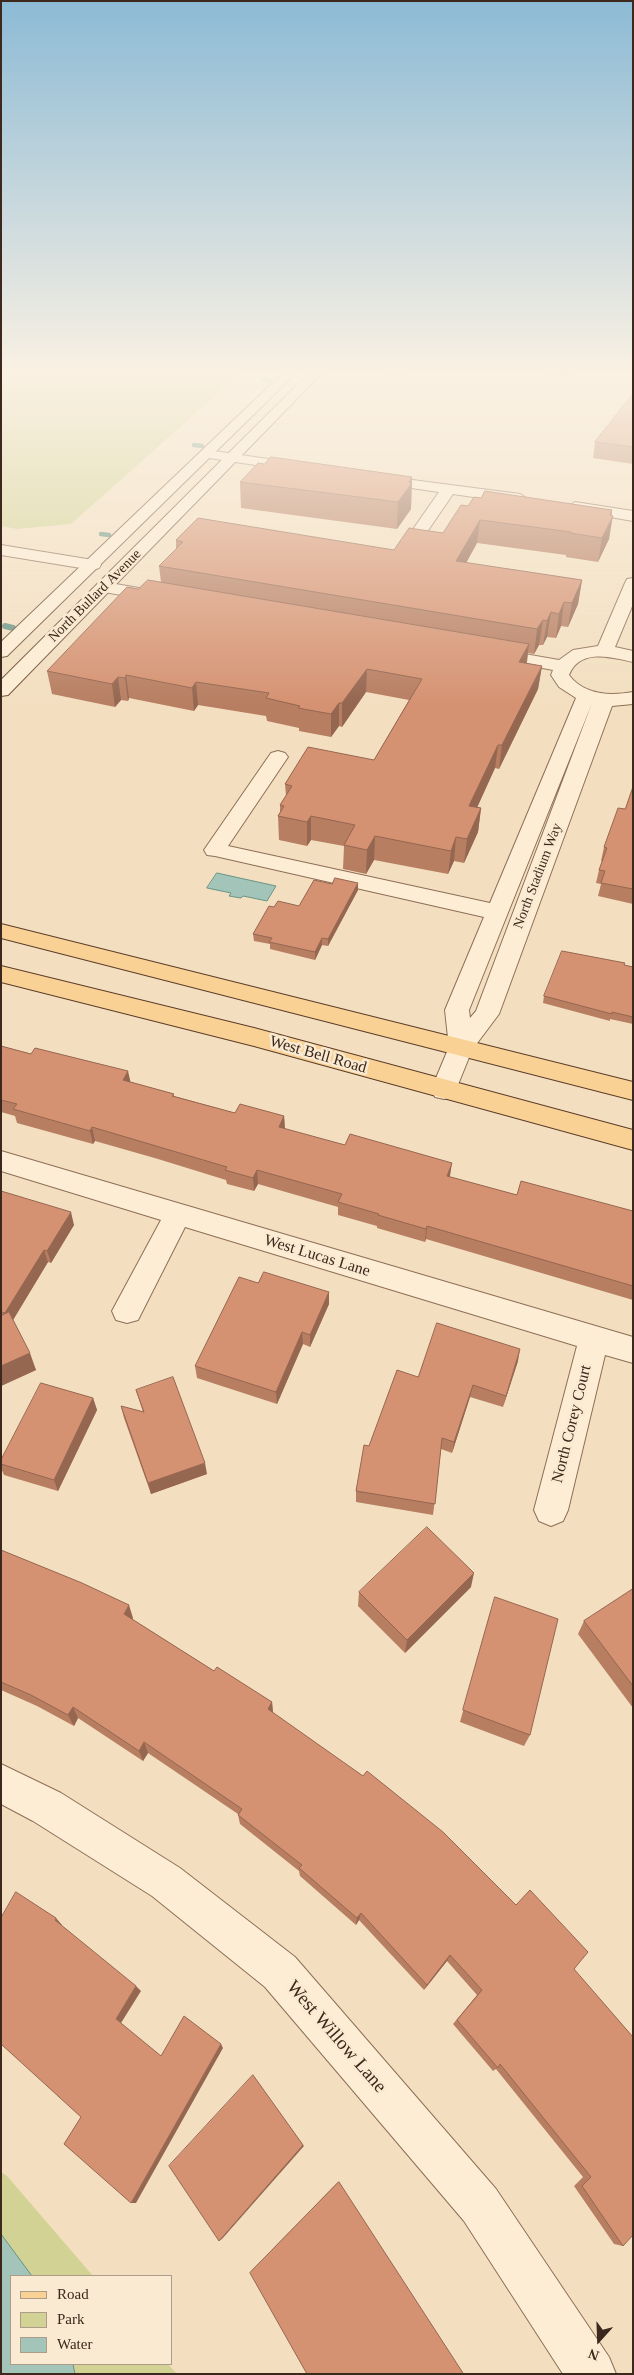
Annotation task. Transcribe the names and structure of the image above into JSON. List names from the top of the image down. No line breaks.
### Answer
{"streets":{"main road":["West Bell Road"],"street":["North Bullard Avenue","North Stadium Way","West Lucas Lane","North Corey Court","West Willow Lane"]},"crossings":[["North Stadium Way","West Bell Road"],["West Lucas Lane","North Corey Court"]],"legend":["Road","Park","Water"],"north":"bottom"}
